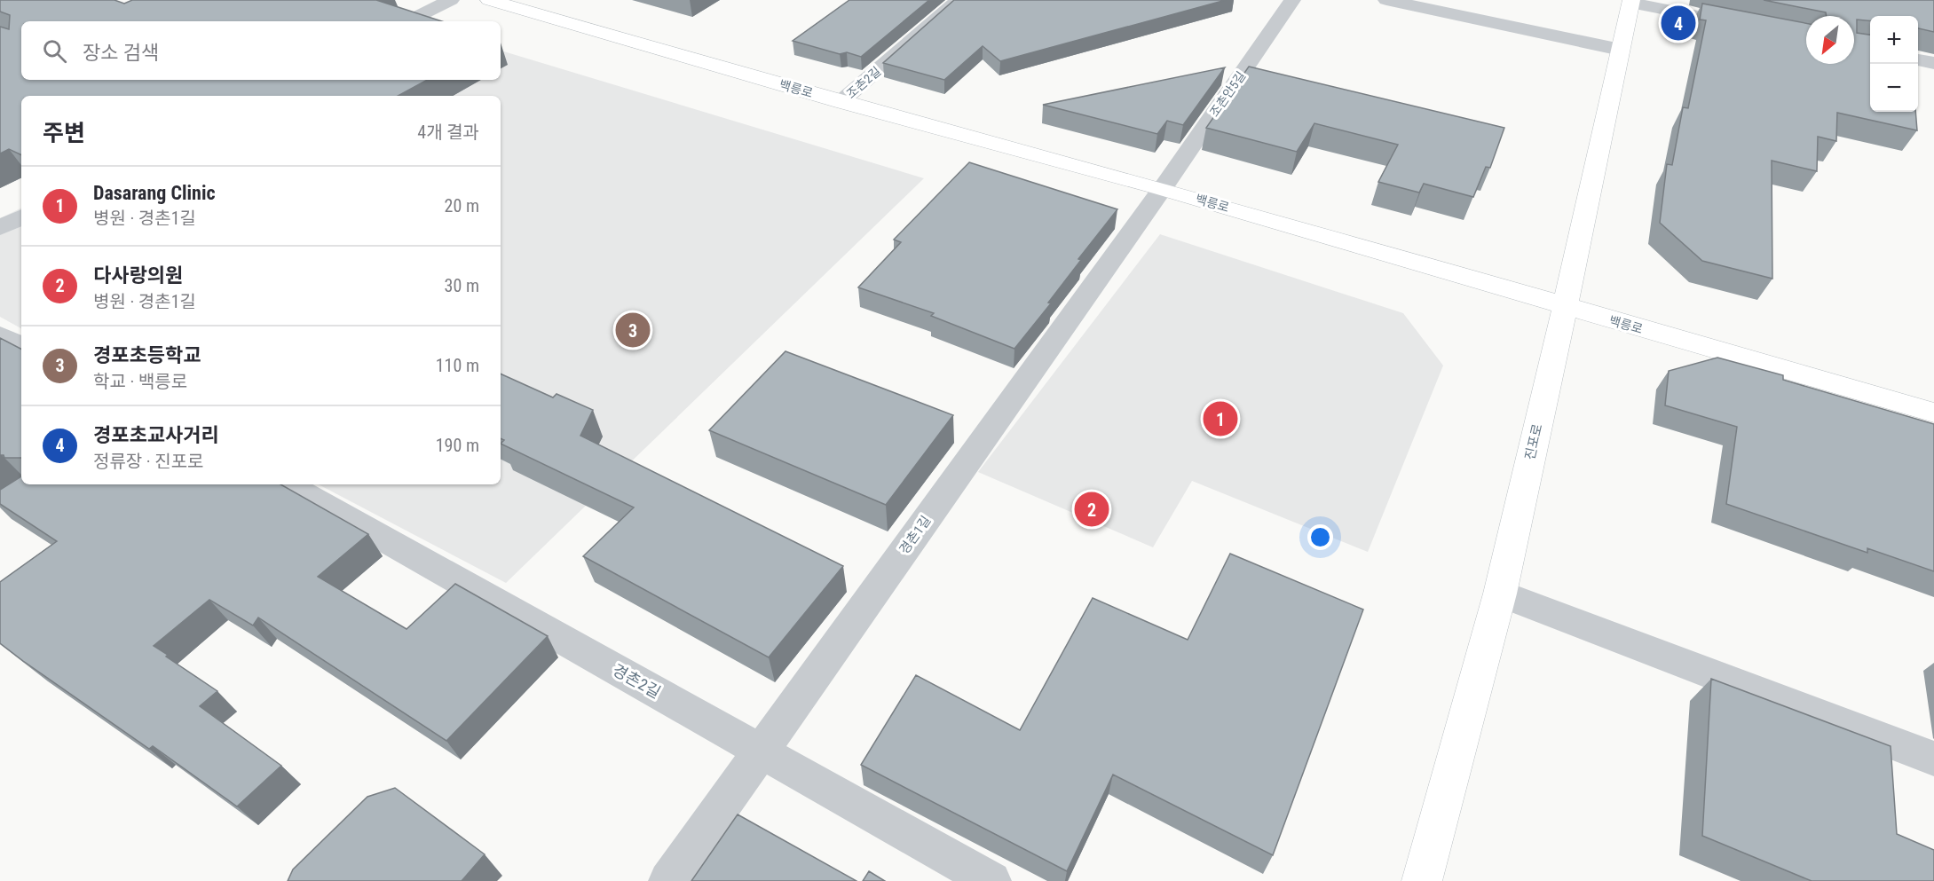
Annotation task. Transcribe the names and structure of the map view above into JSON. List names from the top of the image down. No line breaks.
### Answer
{"streets":{"street":["조촌2길","백릉로","조촌안5길","진포로","경촌1길","경촌2길"]},"crossings":[["조촌2길","백릉로"],["백릉로","조촌안5길"],["백릉로","진포로"],["백릉로","경촌1길"],["조촌안5길","경촌1길"],["경촌1길","경촌2길"]],"north":"bottom left","page":{"pins":["4","3","1","2"],"map_buttons":["+","−"],"search":"장소 검색","heading":["주변","4개 결과"],"list":[{"mark":"1","name":"Dasarang Clinic","note":"병원 · 경촌1길","value":"20 m"},{"mark":"2","name":"다사랑의원","note":"병원 · 경촌1길","value":"30 m"},{"mark":"3","name":"경포초등학교","note":"학교 · 백릉로","value":"110 m"},{"mark":"4","name":"경포초교사거리","note":"정류장 · 진포로","value":"190 m"}]}}
